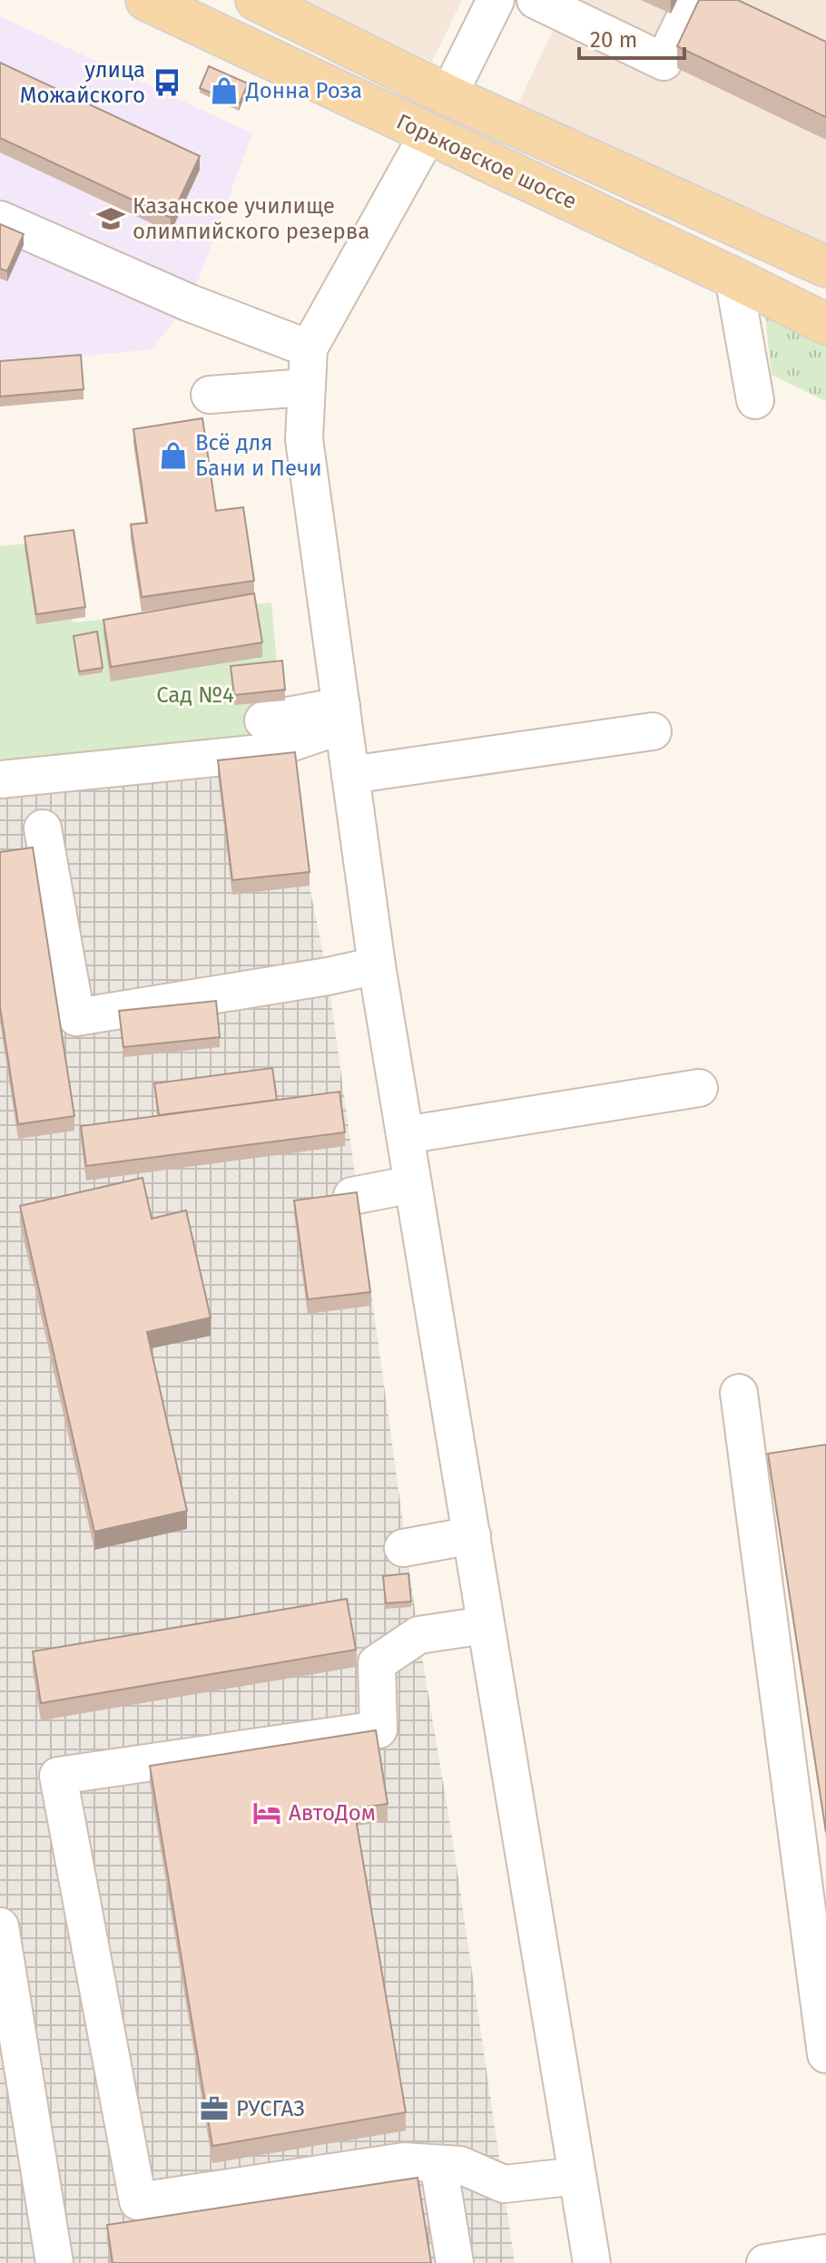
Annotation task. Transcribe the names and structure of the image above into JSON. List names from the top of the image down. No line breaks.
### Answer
{"streets":{"main road":["Горьковское шоссе"]},"parks":["Сад №4"],"places":{"bus stop":["улица Можайского"],"shop":["Донна Роза","Всё для Бани и Печи"],"school or university":["Казанское училище олимпийского резерва"],"hotel":["АвтоДом"],"office":["РУСГАЗ"]},"scale_bar":"20 m"}
